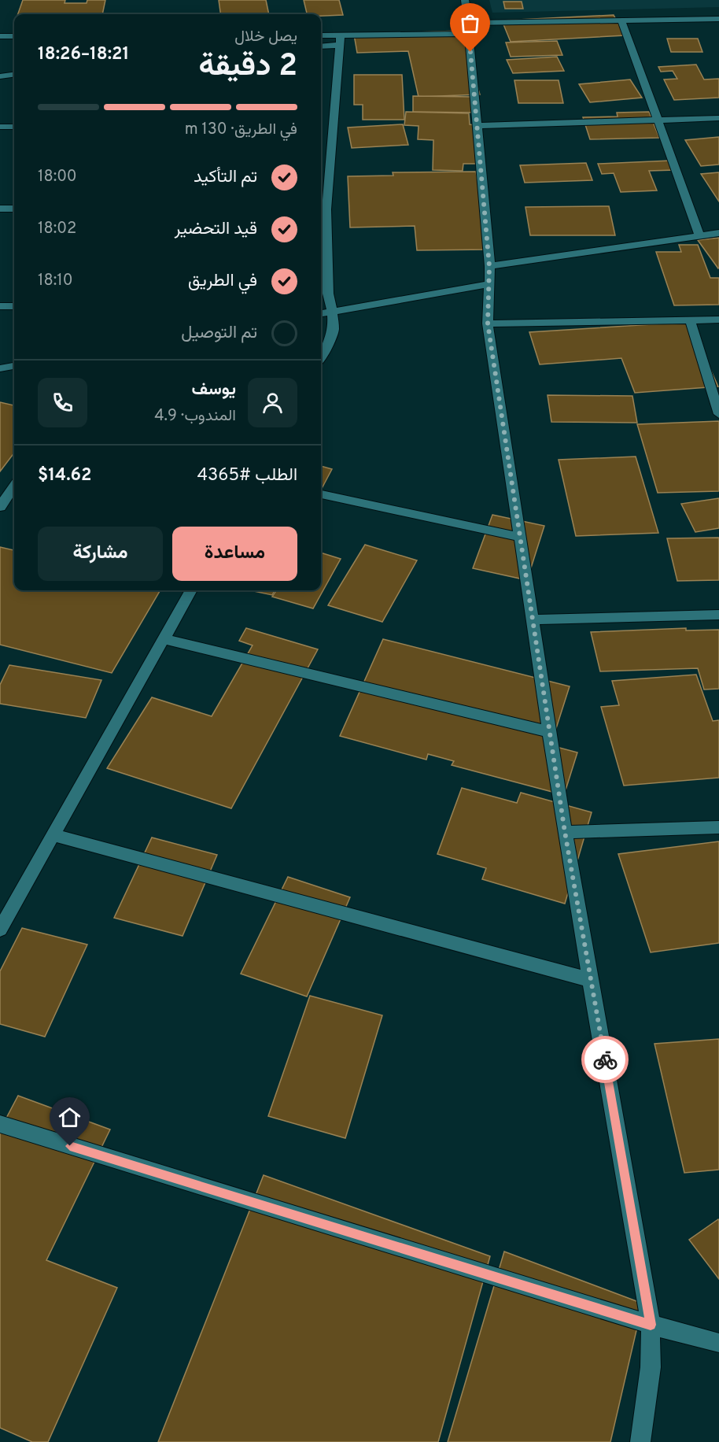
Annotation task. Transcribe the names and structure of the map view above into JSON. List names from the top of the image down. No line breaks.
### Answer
{"page":{"heading":["2 دقيقة","يصل خلال","18:21–18:26"],"panel":["يوسف","المندوب · 4.9","الطلب #4365","$14.62"],"bar":"في الطريق · 130 m","list":[["تم التأكيد","18:00"],["قيد التحضير","18:02"],["في الطريق","18:10"],"تم التوصيل"],"buttons":["مساعدة","مشاركة"]}}
